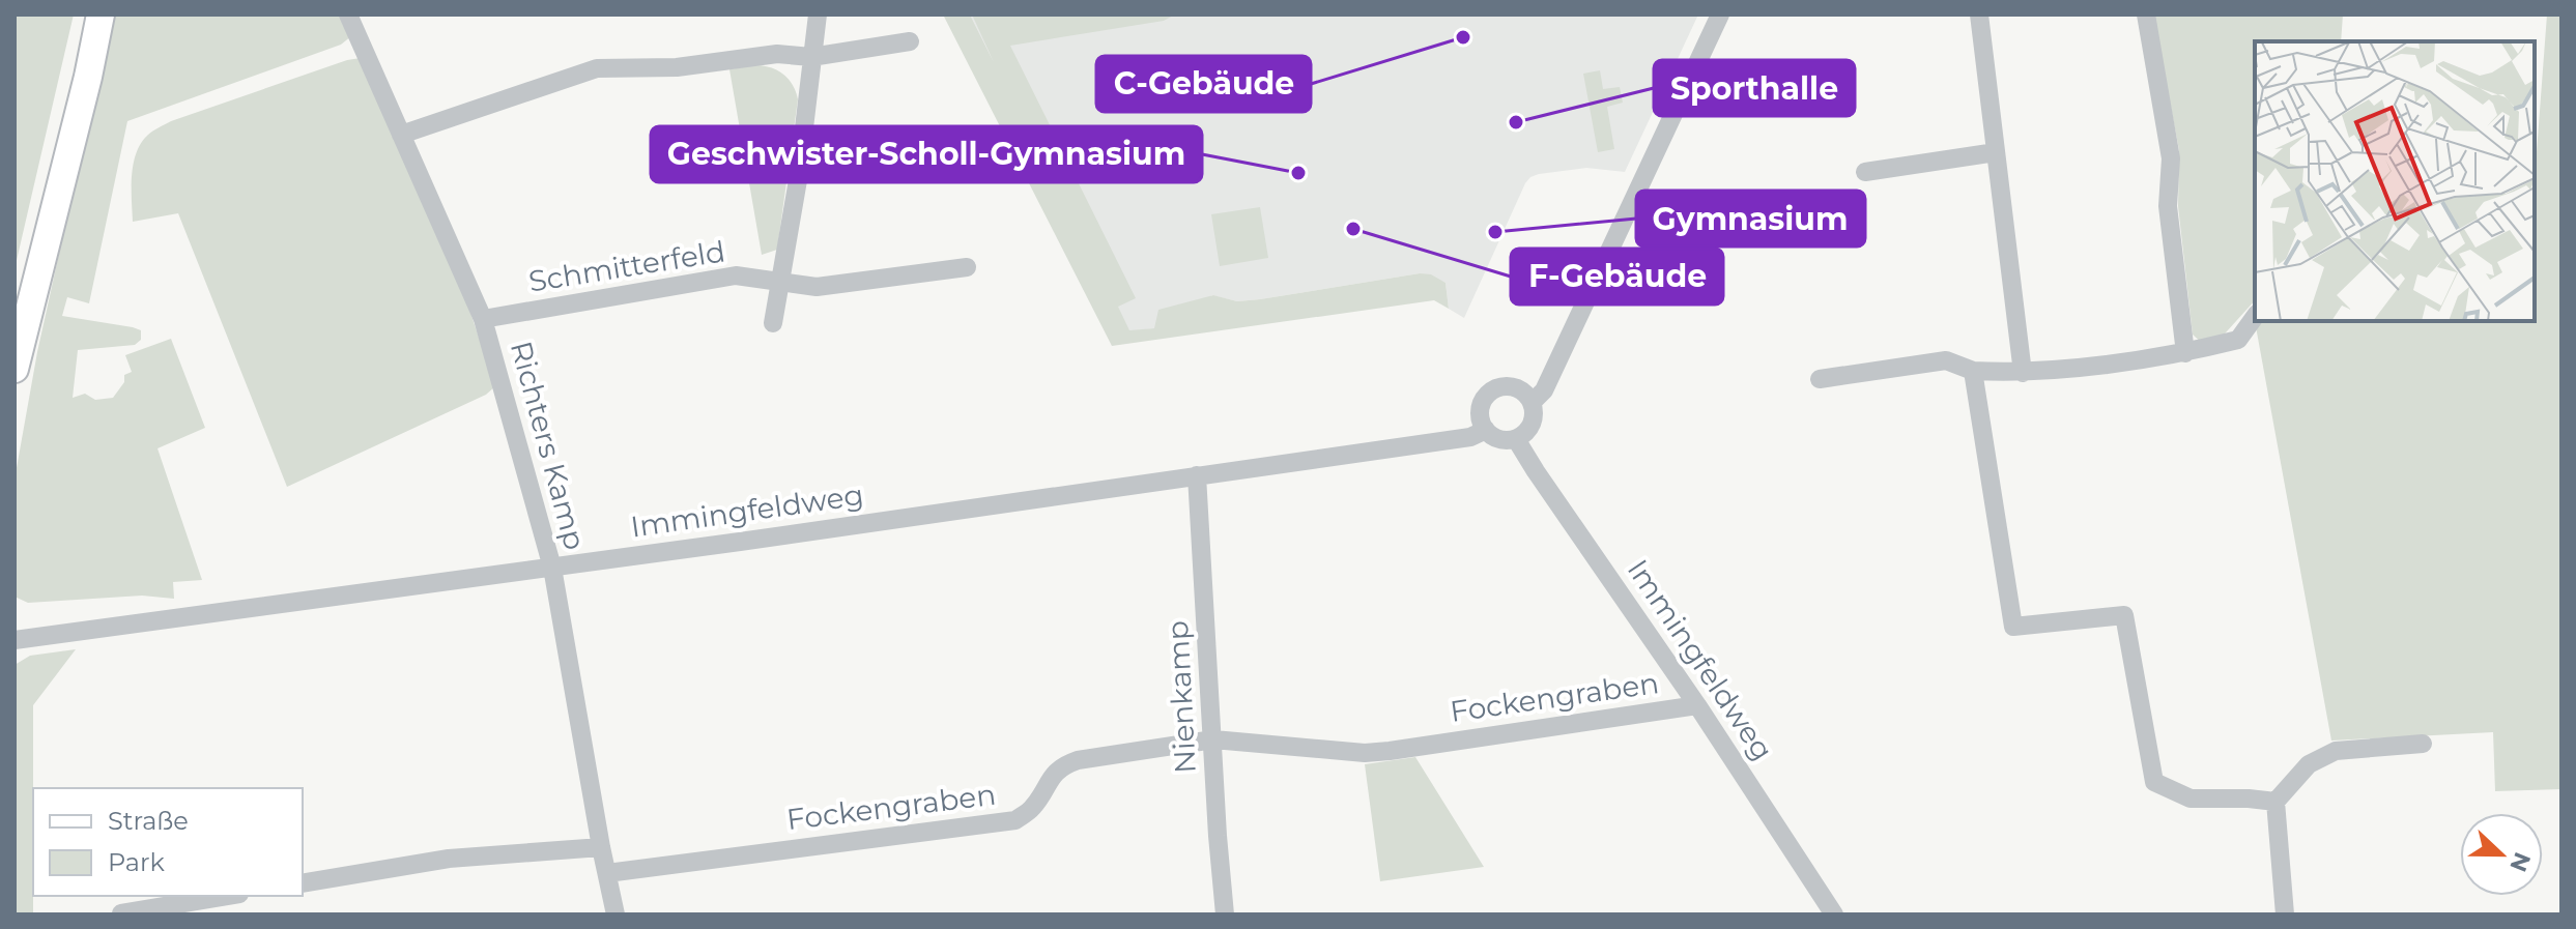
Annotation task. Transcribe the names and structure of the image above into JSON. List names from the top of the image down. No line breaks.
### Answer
{"streets":{"street":["Schmitterfeld","Richters Kamp","Immingfeldweg","Nienkamp","Fockengraben"]},"crossings":[["Schmitterfeld","Richters Kamp"],["Richters Kamp","Immingfeldweg"],["Richters Kamp","Fockengraben"],["Immingfeldweg","Nienkamp"],["Immingfeldweg","Fockengraben"],["Nienkamp","Fockengraben"]],"places":["C-Gebäude","Sporthalle","Geschwister-Scholl-Gymnasium","F-Gebäude","Gymnasium"],"legend":["Straße","Park"],"north":"right"}
